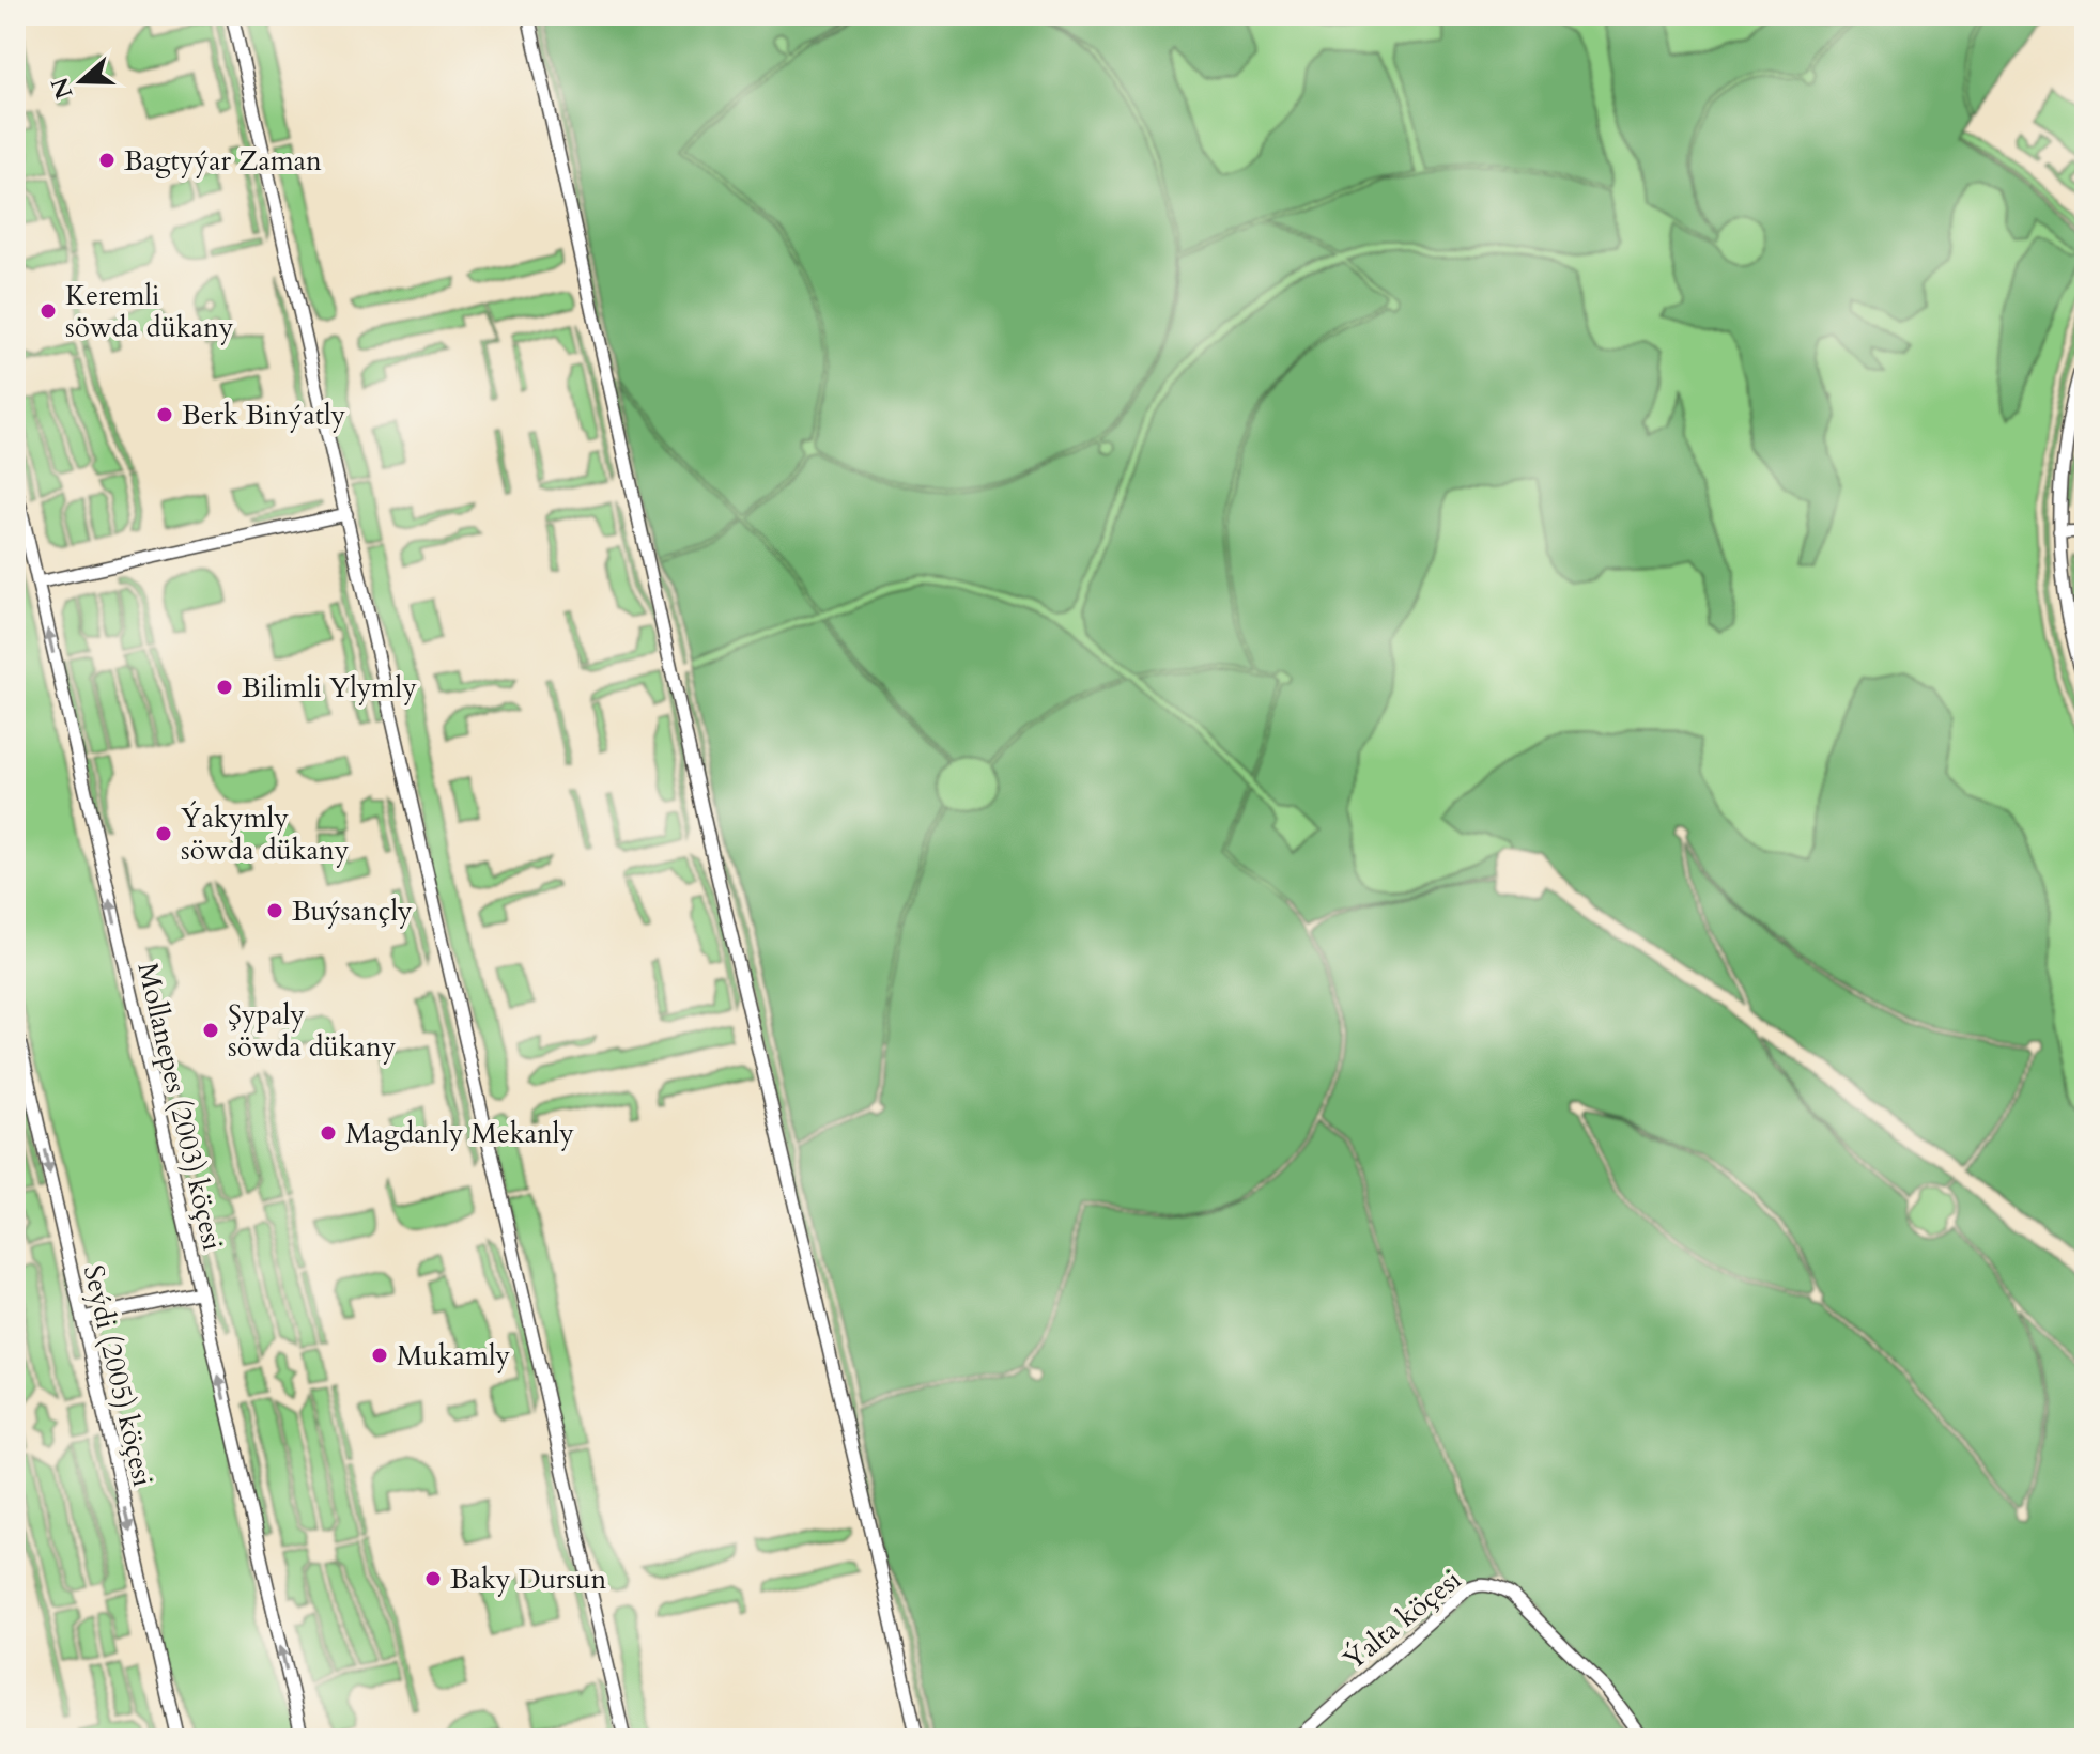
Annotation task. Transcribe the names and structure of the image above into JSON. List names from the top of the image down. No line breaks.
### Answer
{"streets":{"street":["Mollanepes (2003) köçesi","Seýdi (2005) köçesi","Ýalta köçesi"]},"one_way":["Mollanepes (2003) köçesi","Seýdi (2005) köçesi"],"places":["Bagtyýar Zaman","Keremli söwda dükany","Berk Binýatly","Bilimli Ylymly","Ýakymly söwda dükany","Buýsançly","Şypaly söwda dükany","Magdanly Mekanly","Mukamly","Baky Dursun"],"north":"left"}
